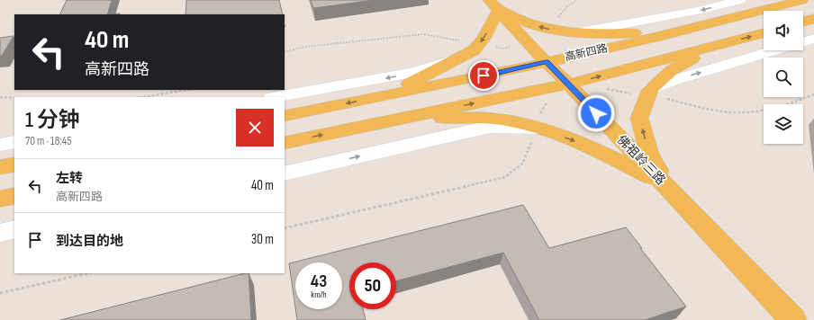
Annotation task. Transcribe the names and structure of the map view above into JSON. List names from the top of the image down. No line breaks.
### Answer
{"streets":{"main road":["高新四路","佛祖岭三路"]},"crossings":[["高新四路","佛祖岭三路"]],"page":{"turn":["40 m","高新四路"],"heading":["1 分钟","70 m · 18:45"],"list":[{"name":"左转","note":"高新四路","value":"40 m"},{"name":"到达目的地","value":"30 m"}],"speed":"43 km/h","limit":"50"}}
